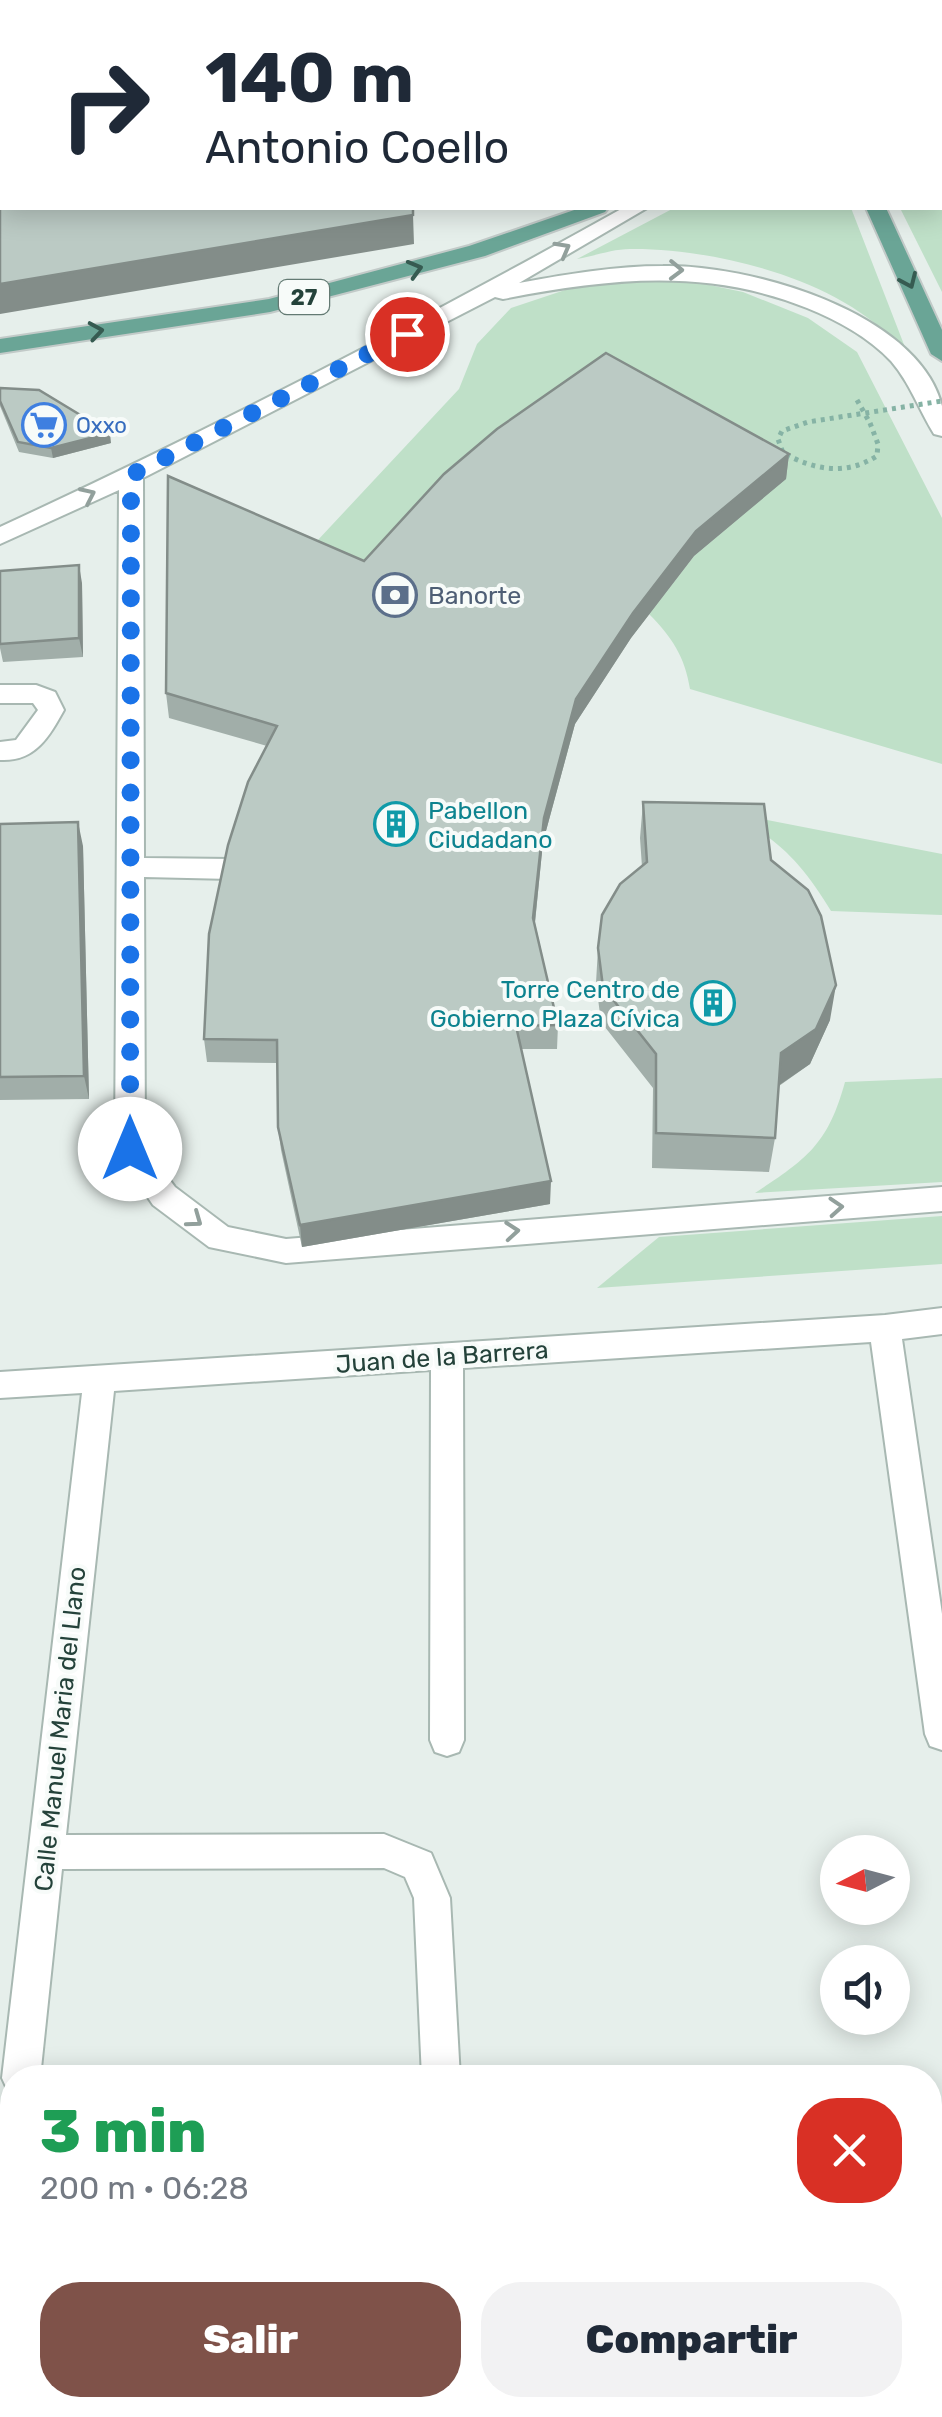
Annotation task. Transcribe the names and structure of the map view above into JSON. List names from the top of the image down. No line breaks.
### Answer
{"streets":{"main road":["27"],"street":["Juan de la Barrera","Calle Manuel Maria del Llano"]},"crossings":[["Juan de la Barrera","Calle Manuel Maria del Llano"]],"places":{"supermarket":["Oxxo"],"bank":["Banorte"],"building":["Pabellon Ciudadano","Torre Centro de Gobierno Plaza Cívica"]},"north":"left","page":{"turn":["140 m","Antonio Coello"],"heading":["3 min","200 m · 06:28"],"buttons":["Salir","Compartir"]}}
